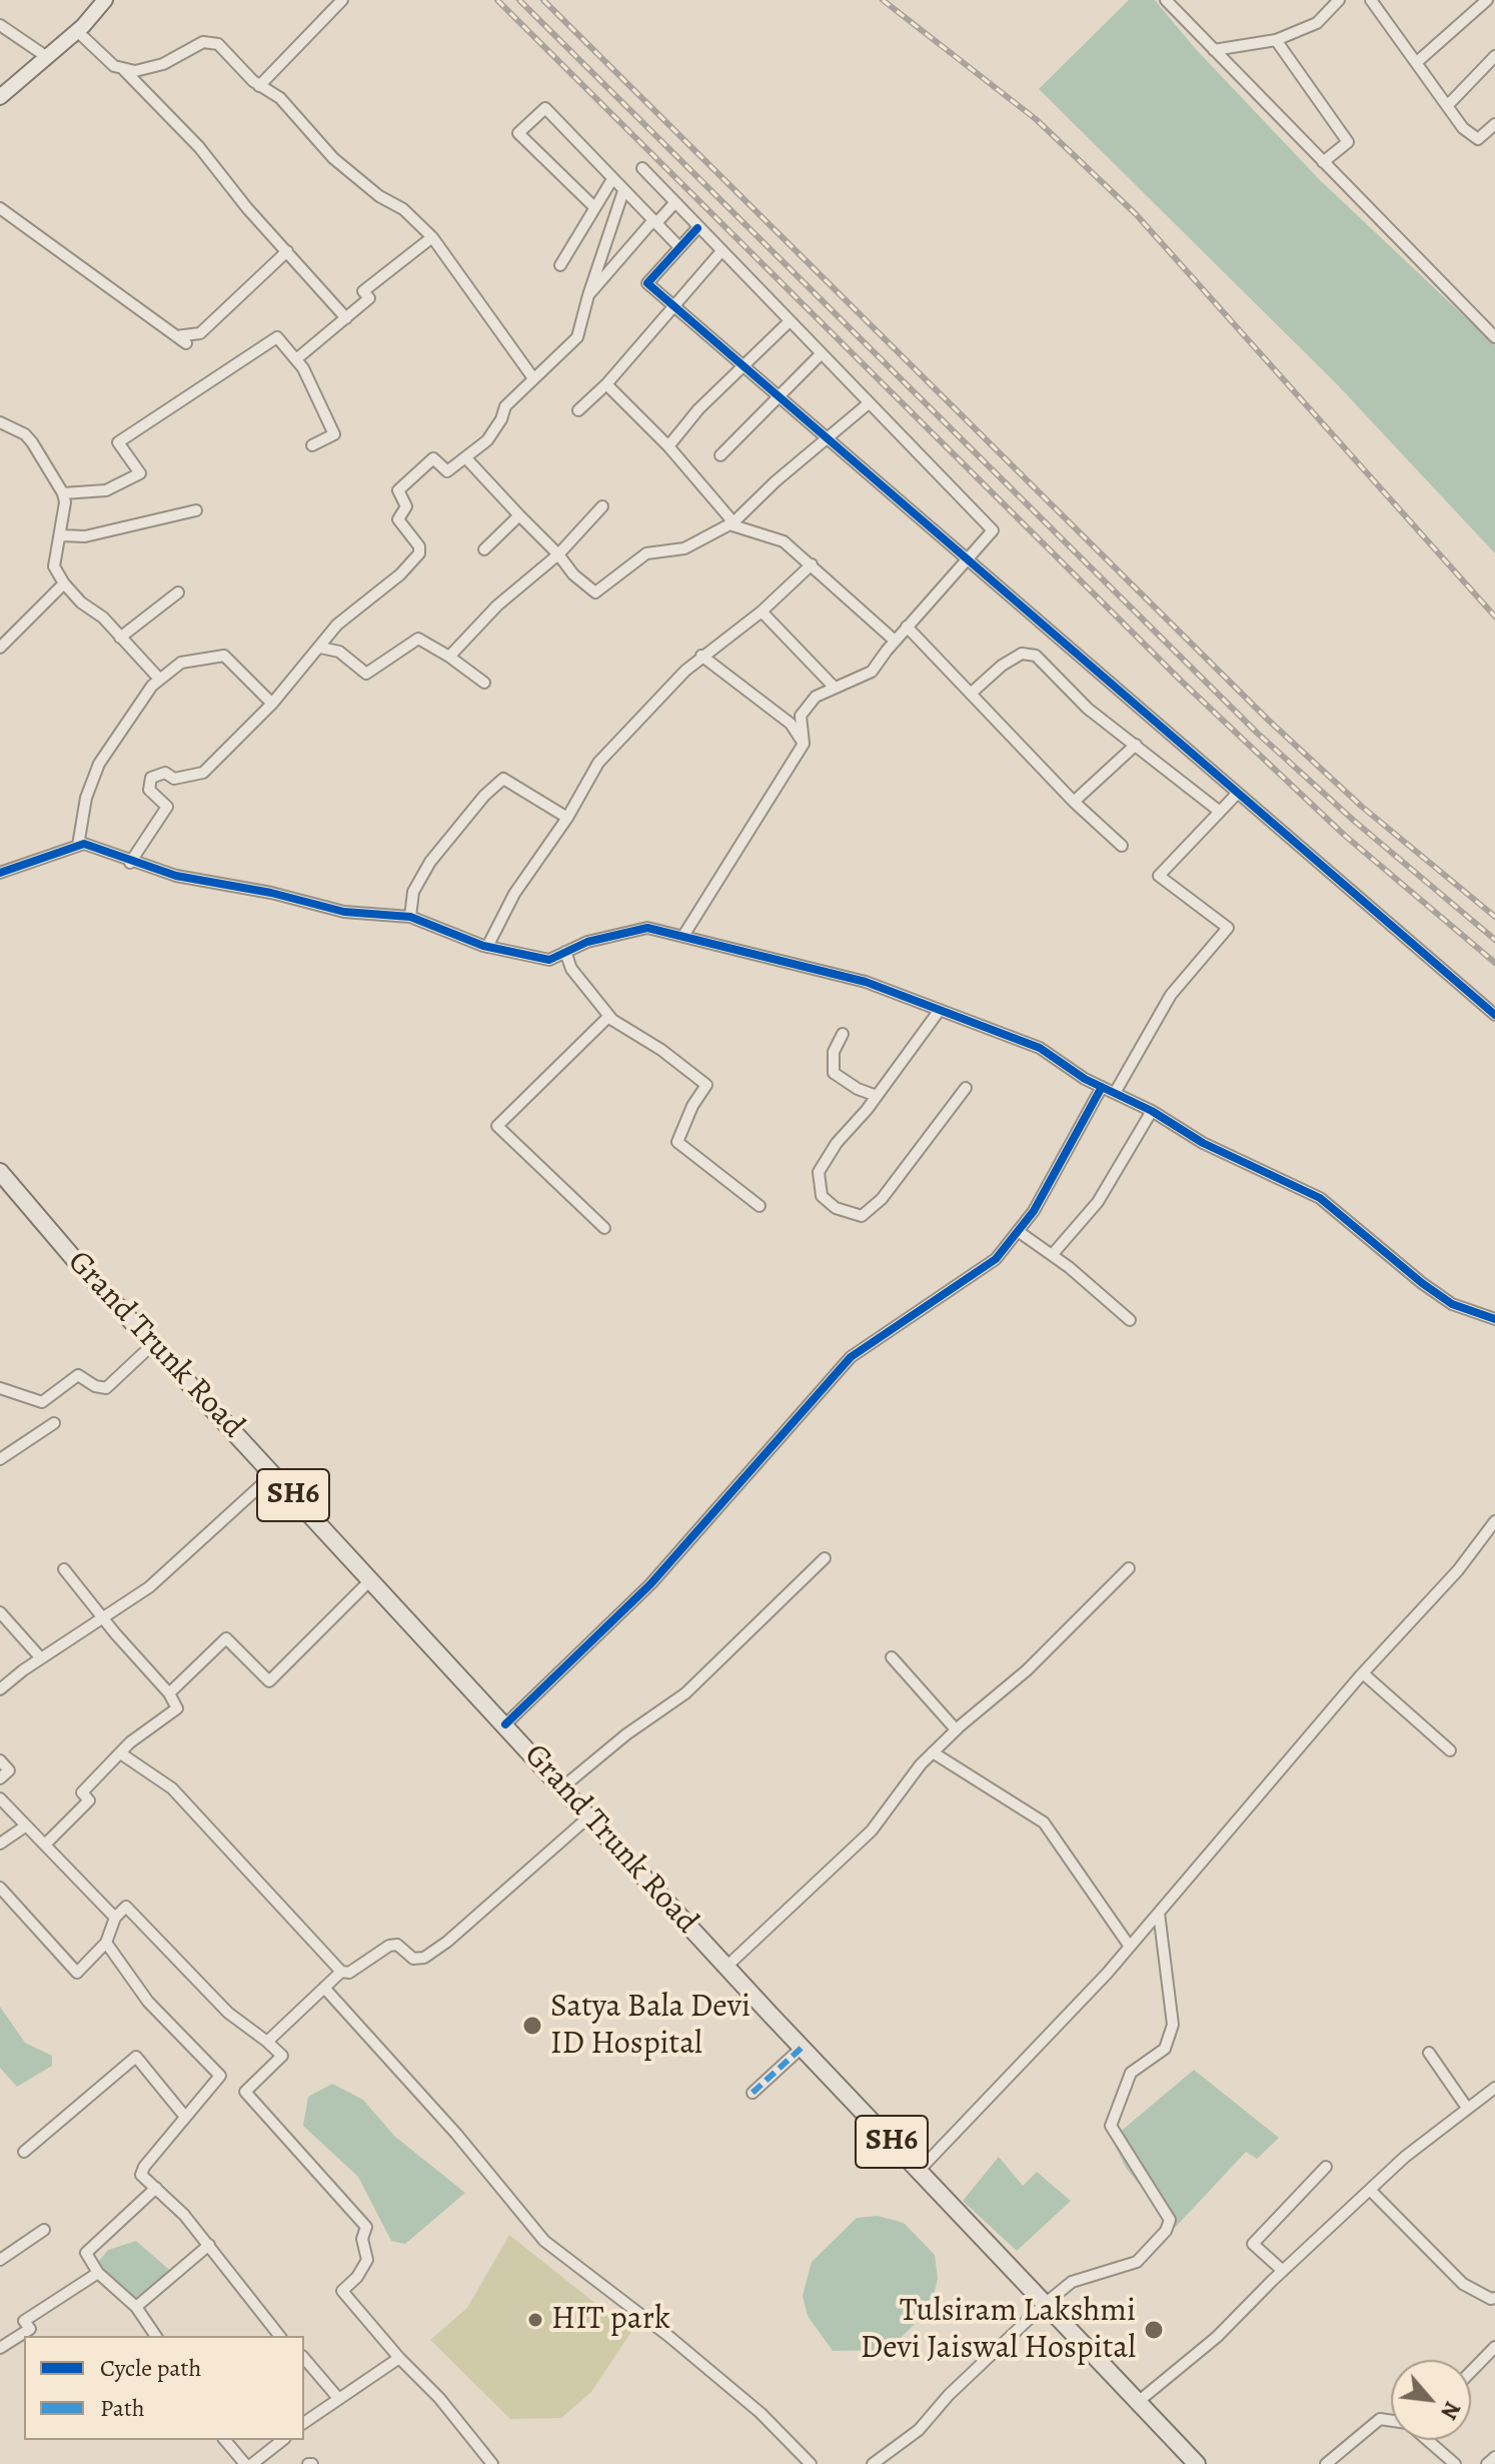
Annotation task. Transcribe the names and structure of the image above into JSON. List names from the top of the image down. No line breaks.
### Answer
{"streets":{"main road":["Grand Trunk Road","SH6"]},"places":["Satya Bala Devi ID Hospital","HIT park","Tulsiram Lakshmi Devi Jaiswal Hospital"],"legend":["Cycle path","Path"],"north":"bottom right"}
